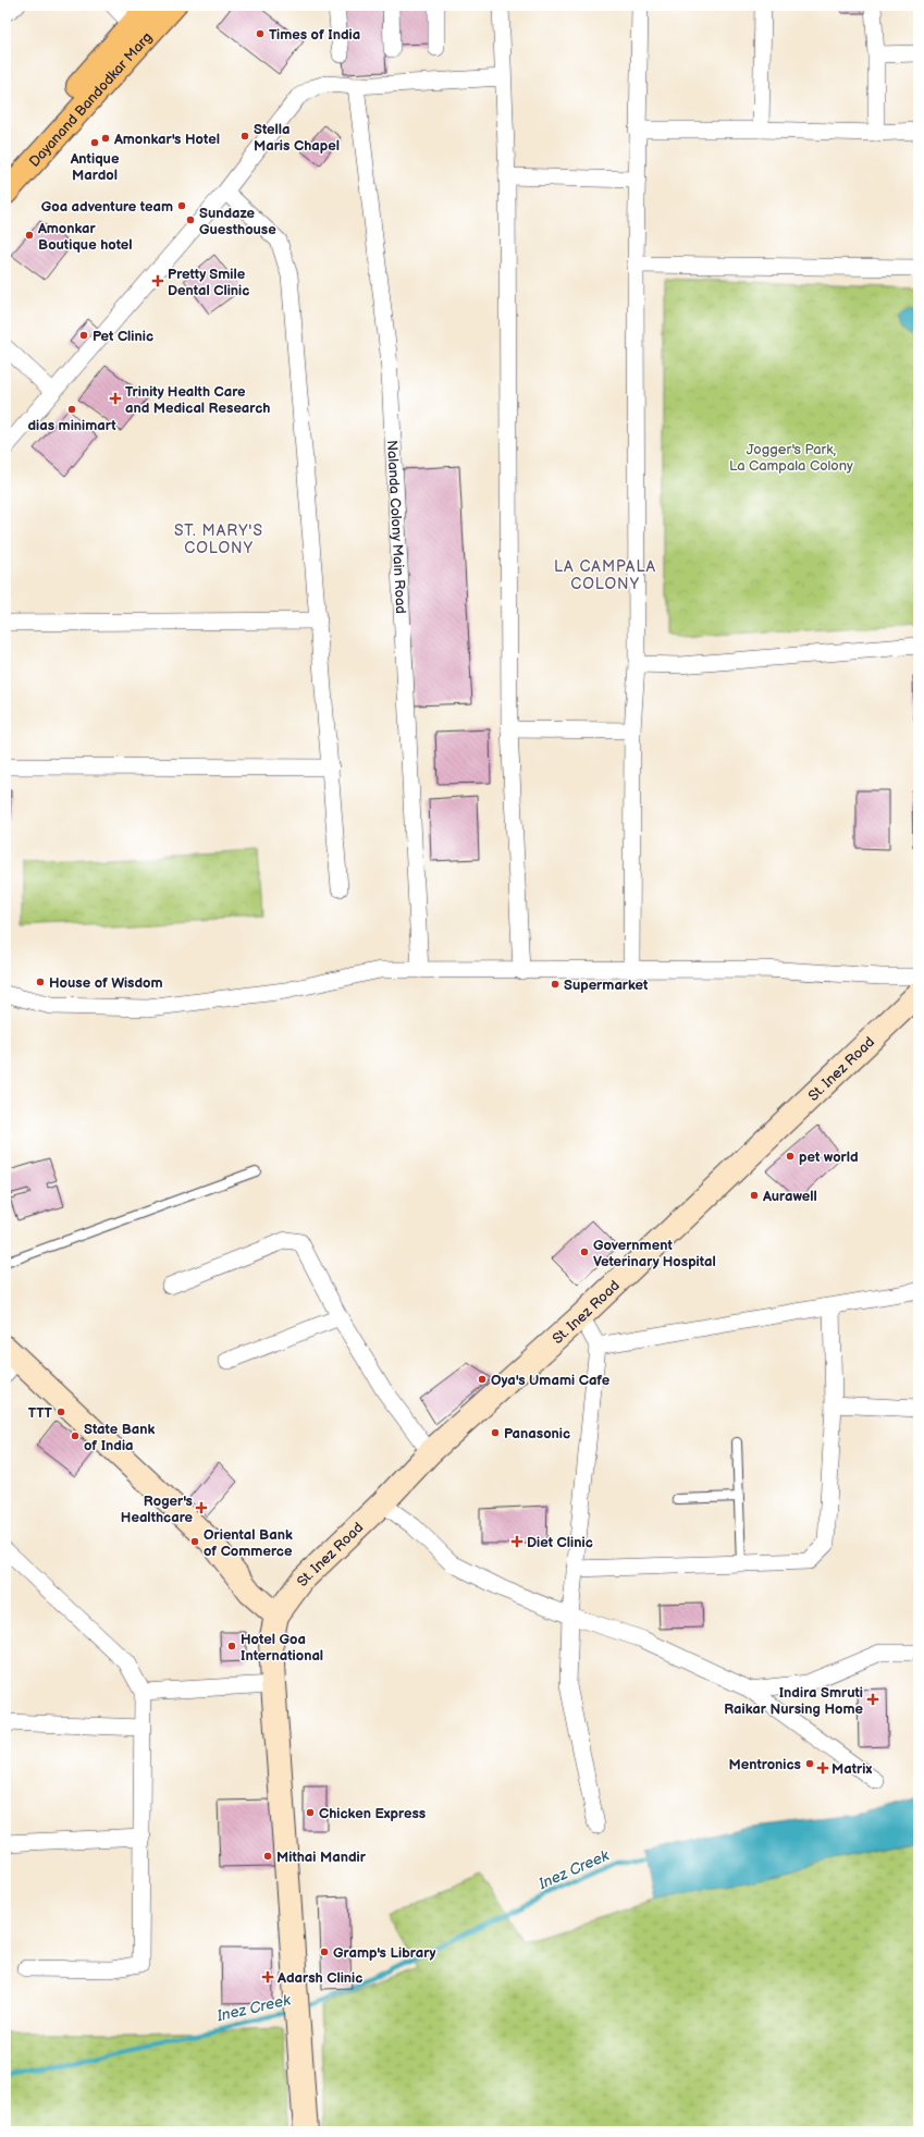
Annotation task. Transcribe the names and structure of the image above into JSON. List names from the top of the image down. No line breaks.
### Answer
{"streets":{"main road":["Dayanand Bandodkar Marg","St. Inez Road"],"street":["Nalanda Colony Main Road"]},"districts":["ST. MARY'S COLONY","LA CAMPALA COLONY"],"water":["Inez Creek"],"parks":["Jogger's Park, La Campala Colony"],"places":{"other":["Times of India","Stella Maris Chapel","Amonkar's Hotel","Antique Mardol","Goa adventure team","Sundaze Guesthouse","Amonkar Boutique hotel","Pet Clinic","dias minimart","House of Wisdom","Supermarket","pet world","Aurawell","Government Veterinary Hospital","Oya's Umami Cafe","TTT","Panasonic","State Bank of India","Oriental Bank of Commerce","Hotel Goa International","Mentronics","Chicken Express","Mithai Mandir","Gramp's Library"],"health":["Pretty Smile Dental Clinic","Trinity Health Care and Medical Research","Roger's Healthcare","Diet Clinic","Indira Smruti Raikar Nursing Home","Matrix","Adarsh Clinic"]}}
